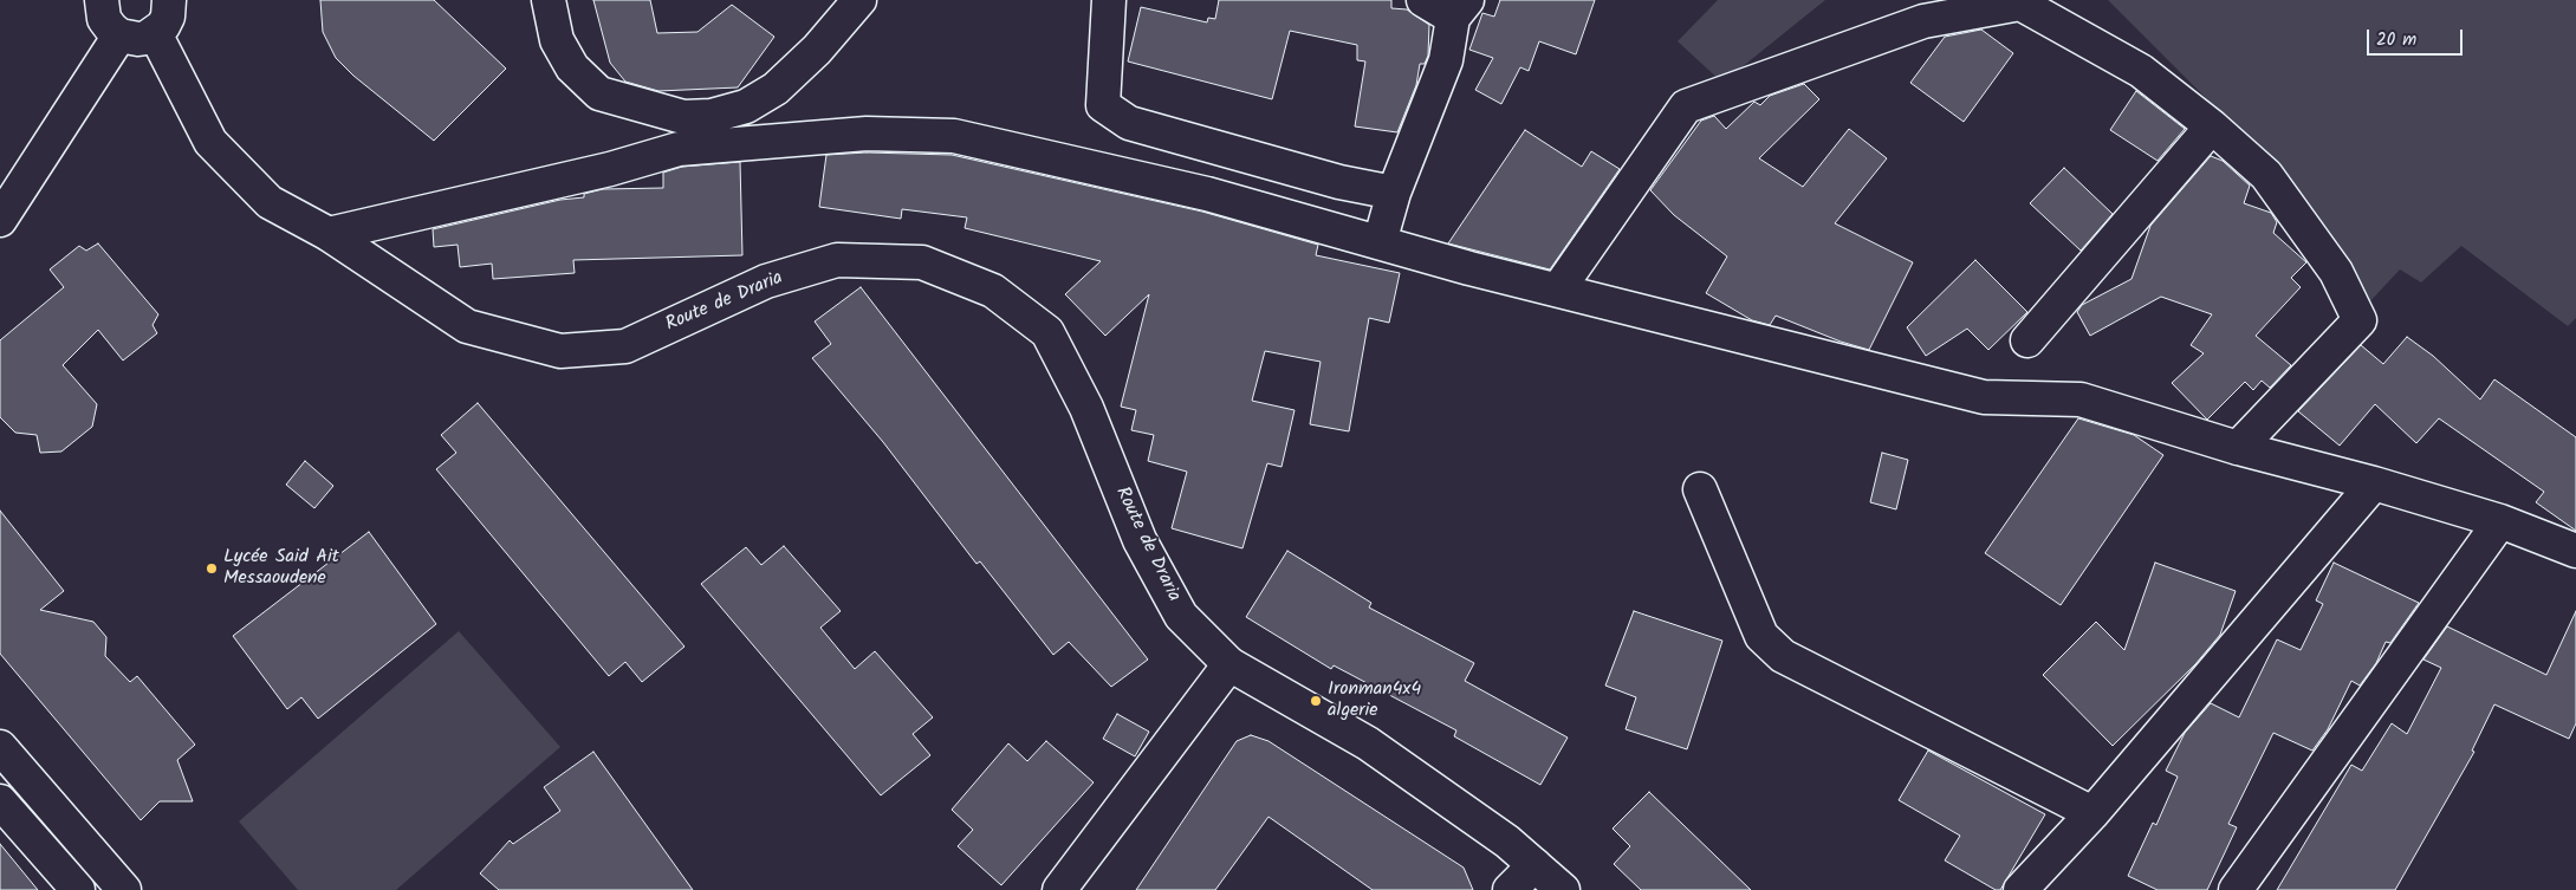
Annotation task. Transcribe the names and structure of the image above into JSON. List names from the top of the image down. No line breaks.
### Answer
{"streets":{"street":["Route de Draria"]},"places":["Lycée Said Ait Messaoudene","Ironman4x4 algerie"],"scale_bar":"20 m"}
